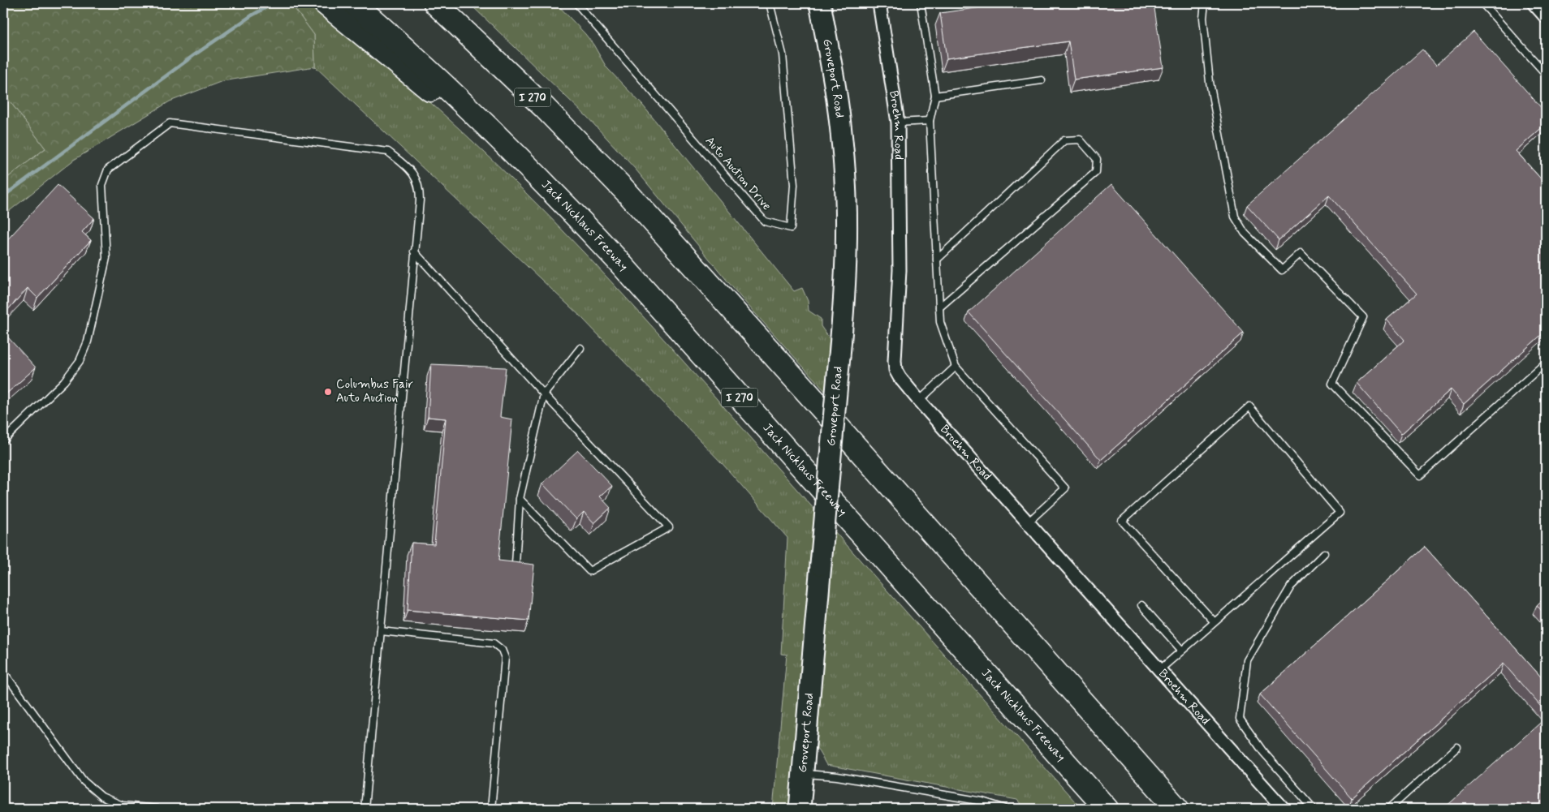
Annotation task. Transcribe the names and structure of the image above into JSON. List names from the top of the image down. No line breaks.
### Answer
{"streets":{"highway":["I 270","Jack Nicklaus Freeway"],"main road":["Groveport Road"],"street":["Broehm Road"],"lane":["Auto Auction Drive"]},"places":["Columbus Fair Auto Auction"]}
